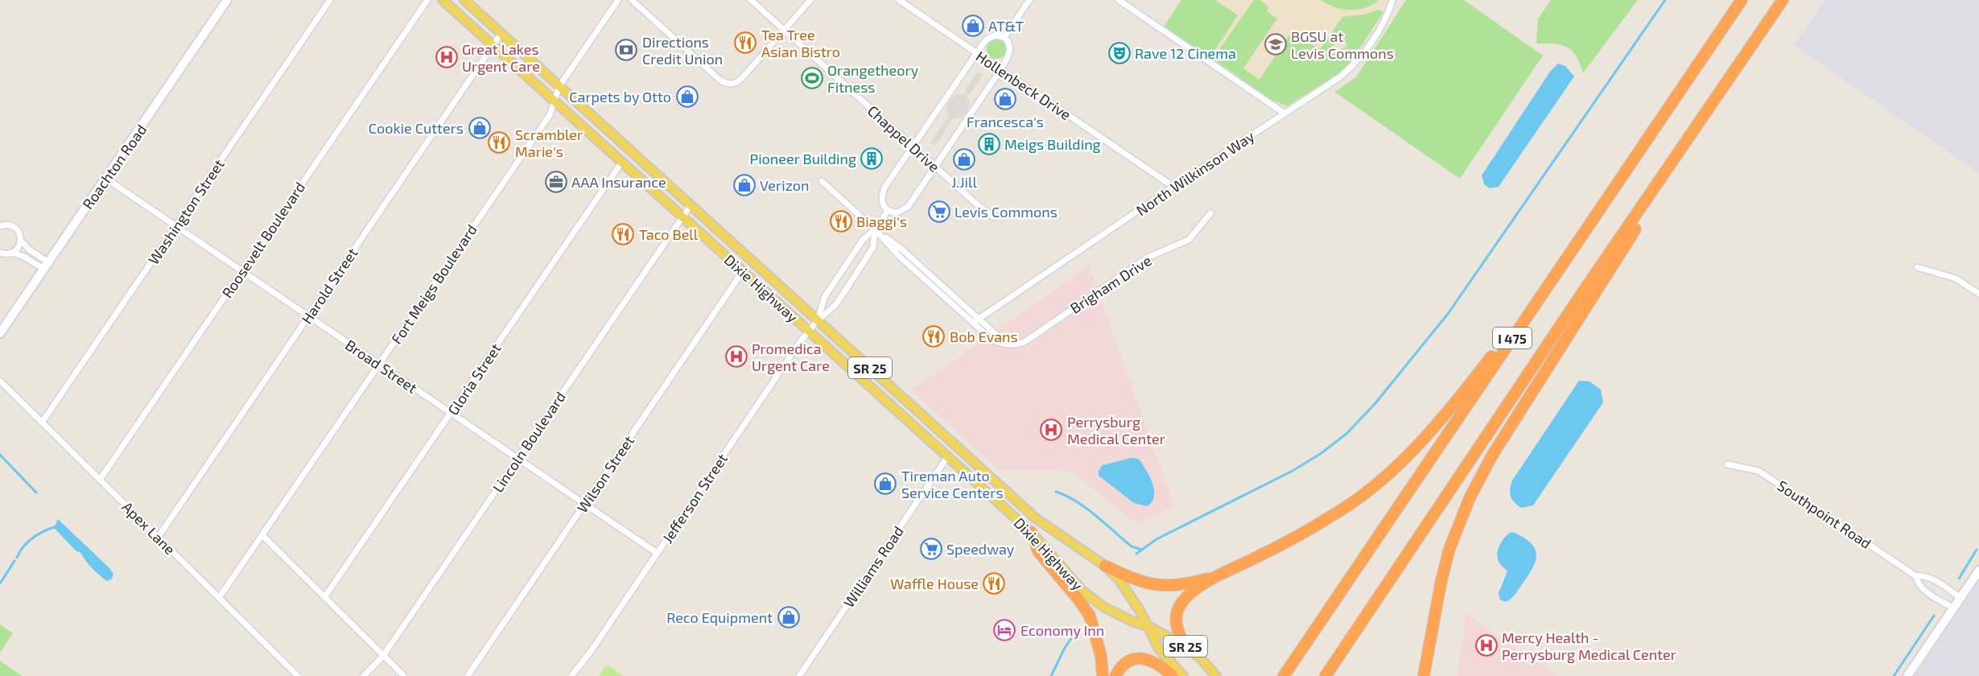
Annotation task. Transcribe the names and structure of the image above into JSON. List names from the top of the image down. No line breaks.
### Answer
{"streets":{"highway":["I 475"],"main road":["Dixie Highway","SR 25"],"street":["Hollenbeck Drive","Chappel Drive","Roachton Road","North Wilkinson Way","Washington Street","Roosevelt Boulevard","Fort Meigs Boulevard","Brigham Drive","Harold Street","Broad Street","Gloria Street","Lincoln Boulevard","Wilson Street","Jefferson Street","Southpoint Road","Apex Lane","Williams Road"]},"crossings":[["Hollenbeck Drive","North Wilkinson Way"],["Roachton Road","Broad Street"],["Washington Street","Broad Street"],["Washington Street","Apex Lane"],["Roosevelt Boulevard","Broad Street"],["Roosevelt Boulevard","Apex Lane"],["Fort Meigs Boulevard","Dixie Highway"],["Fort Meigs Boulevard","Broad Street"],["Fort Meigs Boulevard","Apex Lane"],["Harold Street","Dixie Highway"],["Harold Street","Broad Street"],["Harold Street","Apex Lane"],["Dixie Highway","Gloria Street"],["Dixie Highway","Lincoln Boulevard"],["Dixie Highway","Wilson Street"],["Dixie Highway","Jefferson Street"],["Dixie Highway","Williams Road"],["Broad Street","Gloria Street"],["Broad Street","Lincoln Boulevard"],["Broad Street","Wilson Street"],["Broad Street","Jefferson Street"]],"places":{"shop":["AT&T","Carpets by Otto","Francesca's","Cookie Cutters","J.Jill","Verizon","Tireman Auto Service Centers","Reco Equipment"],"restaurant":["Tea Tree Asian Bistro","Scrambler Marie's","Biaggi's","Taco Bell","Bob Evans","Waffle House"],"school or university":["BGSU at Levis Commons"],"bank":["Directions Credit Union"],"theatre":["Rave 12 Cinema"],"hospital":["Great Lakes Urgent Care","Promedica Urgent Care","Perrysburg Medical Center","Mercy Health - Perrysburg Medical Center"],"sports":["Orangetheory Fitness"],"building":["Meigs Building","Pioneer Building"],"office":["AAA Insurance"],"supermarket":["Levis Commons","Speedway"],"hotel":["Economy Inn"]}}
